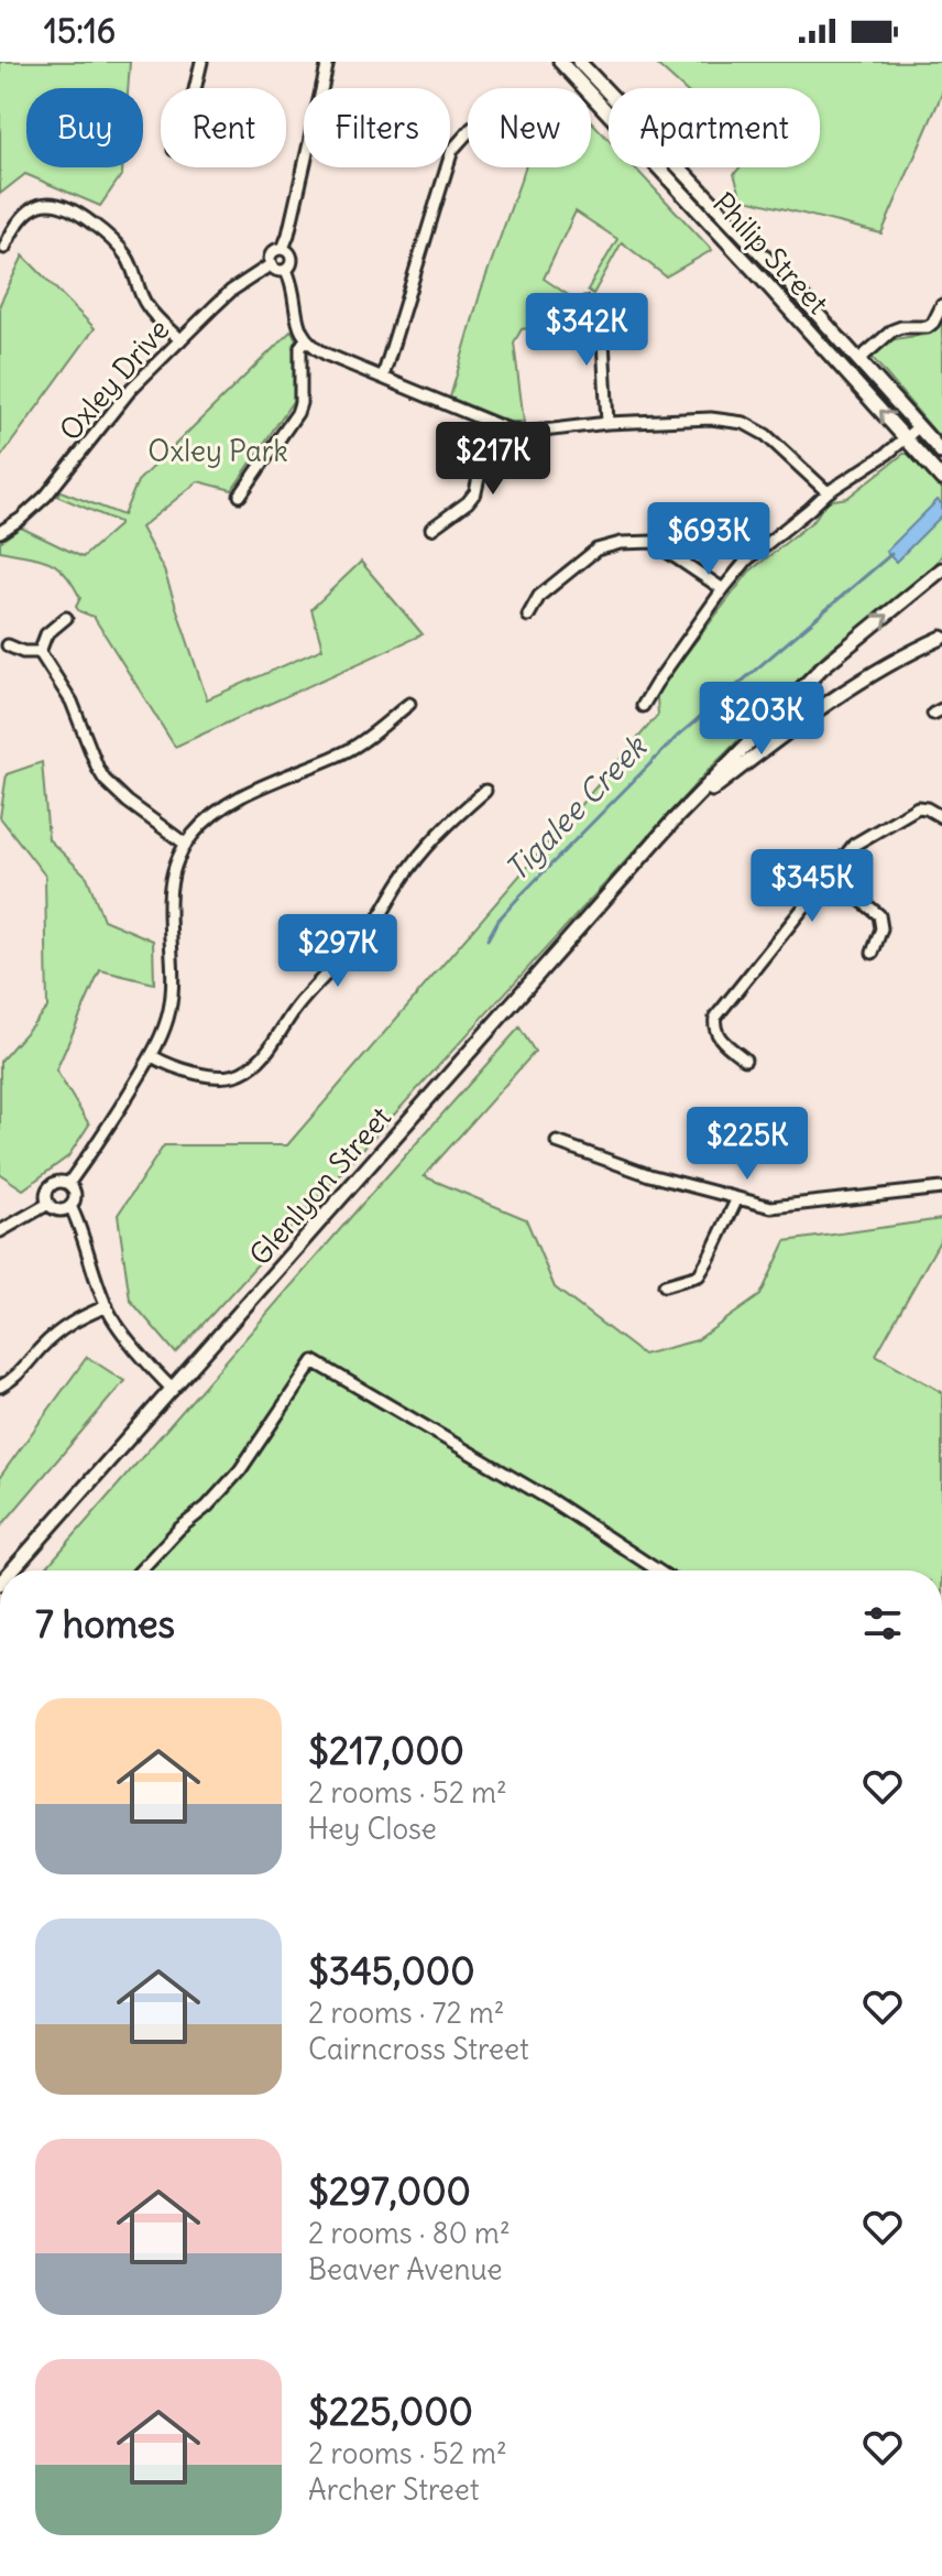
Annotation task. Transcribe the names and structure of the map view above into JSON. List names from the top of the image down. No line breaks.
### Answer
{"streets":{"main road":["Philip Street","Glenlyon Street"],"street":["Oxley Drive"]},"water":["Tigalee Creek"],"parks":["Oxley Park"],"page":{"status":"15:16","chip":["Buy","Rent","Filters","New","Apartment"],"price":["$342K","$217K","$693K","$203K","$345K","$297K","$225K"],"heading":"7 homes","list":[{"name":"$217,000","note":"2 rooms · 52 m² · Hey Close"},{"name":"$345,000","note":"2 rooms · 72 m² · Cairncross Street"},{"name":"$297,000","note":"2 rooms · 80 m² · Beaver Avenue"},{"name":"$225,000","note":"2 rooms · 52 m² · Archer Street"}]}}
